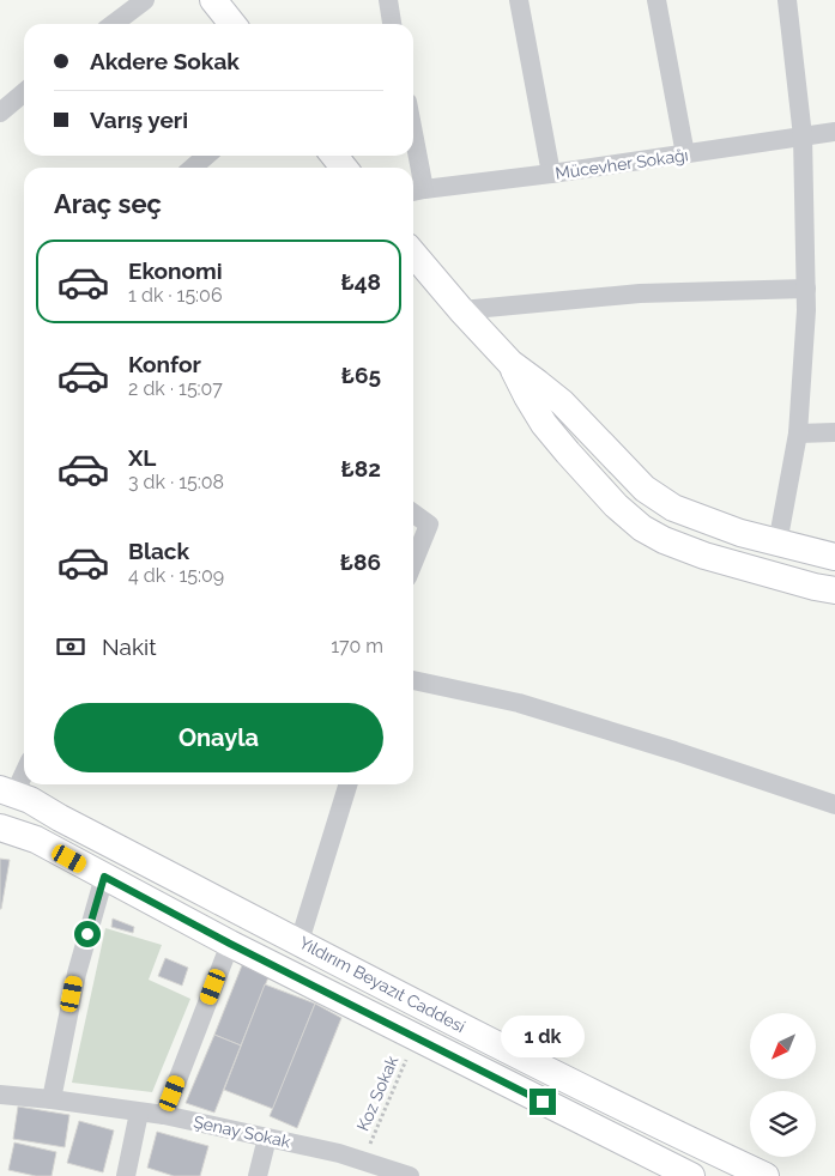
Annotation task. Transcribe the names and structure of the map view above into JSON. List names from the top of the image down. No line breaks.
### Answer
{"streets":{"main road":["Yıldırım Beyazıt Caddesi"],"street":["Mücevher Sokağı","Şenay Sokak"],"path":["Koz Sokak"]},"crossings":[["Koz Sokak","Şenay Sokak"]],"north":"bottom left","page":{"banner":["Akdere Sokak","Varış yeri"],"heading":"Araç seç","list":[{"name":"Ekonomi","note":"1 dk · 15:06","value":"₺48"},{"name":"Konfor","note":"2 dk · 15:07","value":"₺65"},{"name":"XL","note":"3 dk · 15:08","value":"₺82"},{"name":"Black","note":"4 dk · 15:09","value":"₺86"}],"pay":["Nakit","170 m"],"buttons":"Onayla","bubble":"1 dk"}}
